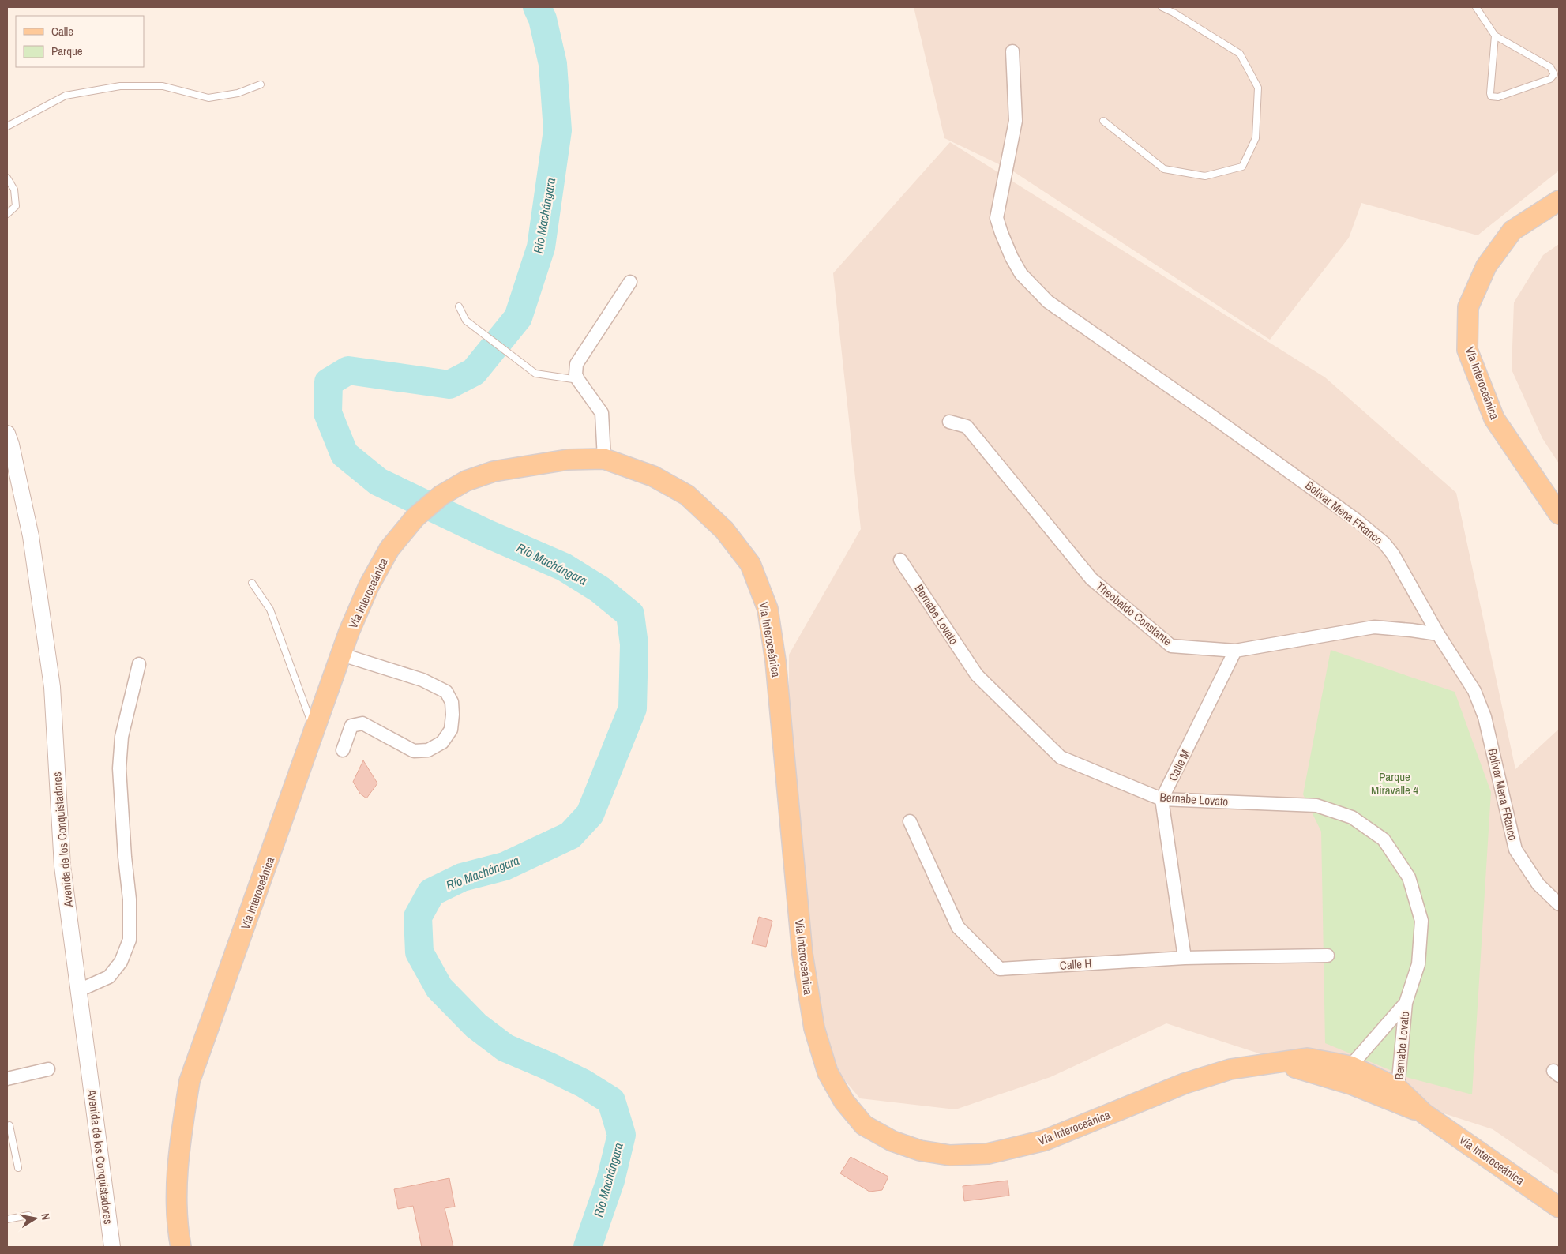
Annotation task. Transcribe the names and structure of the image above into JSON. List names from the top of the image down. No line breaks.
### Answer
{"streets":{"main road":["Vía Interoceánica"],"street":["Bolivar Mena FRanco","Theobaldo Constante","Bernabe Lovato","Calle M","Avenida de los Conquistadores","Calle H"]},"crossings":[["Vía Interoceánica","Bernabe Lovato"],["Bolivar Mena FRanco","Theobaldo Constante"],["Theobaldo Constante","Calle M"],["Bernabe Lovato","Calle M"]],"water":["Río Machángara"],"parks":["Parque Miravalle 4"],"legend":["Calle","Parque"],"north":"right"}
